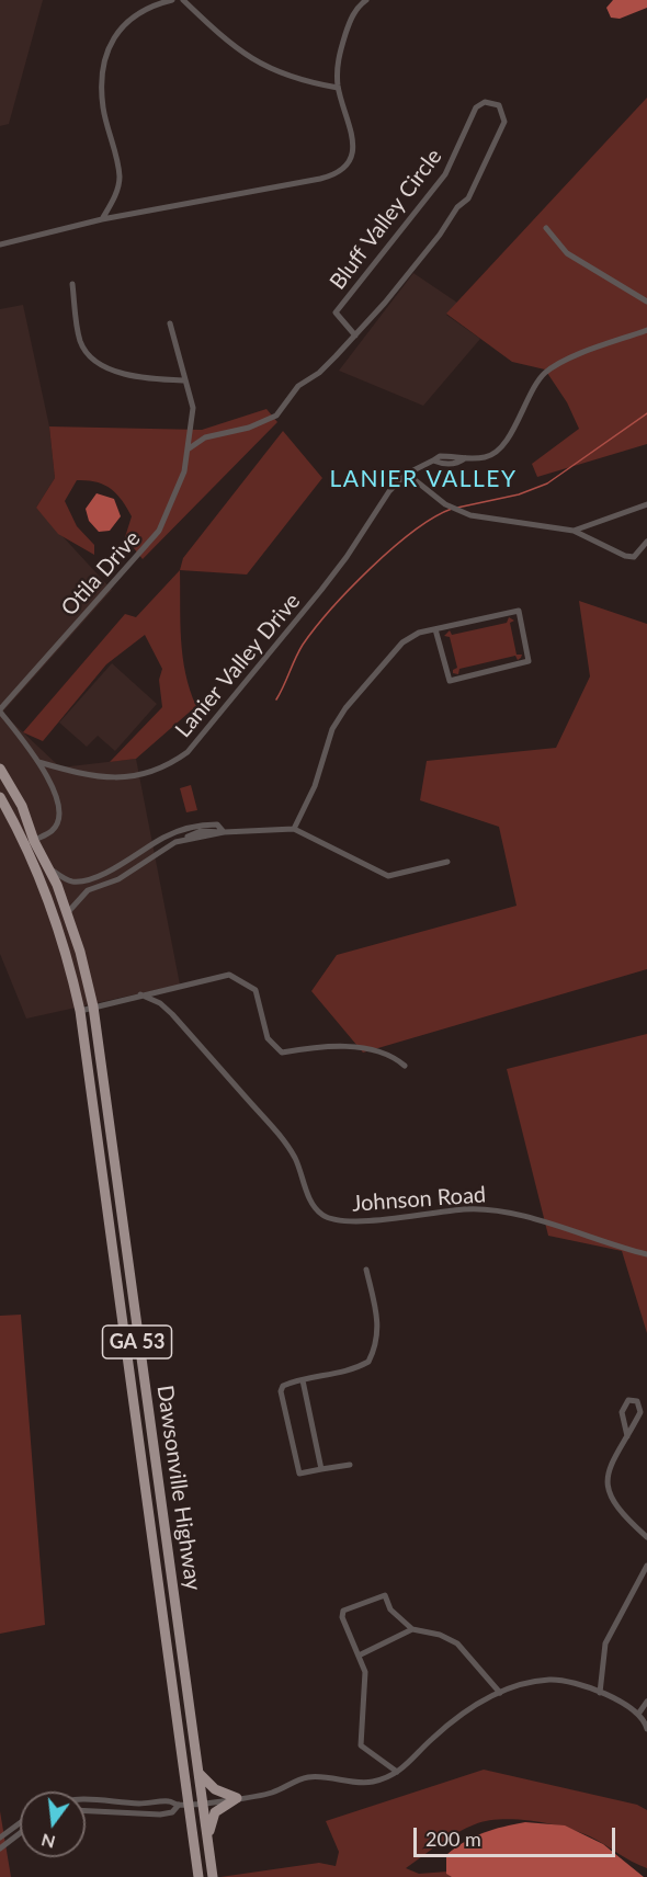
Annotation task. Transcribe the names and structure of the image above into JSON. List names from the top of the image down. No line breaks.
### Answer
{"streets":{"main road":["GA 53","Dawsonville Highway"],"street":["Bluff Valley Circle","Otila Drive","Lanier Valley Drive","Johnson Road"]},"crossings":[["Bluff Valley Circle","Otila Drive"],["GA 53","Dawsonville Highway"]],"districts":["LANIER VALLEY"],"scale_bar":"200 m","north":"bottom"}
